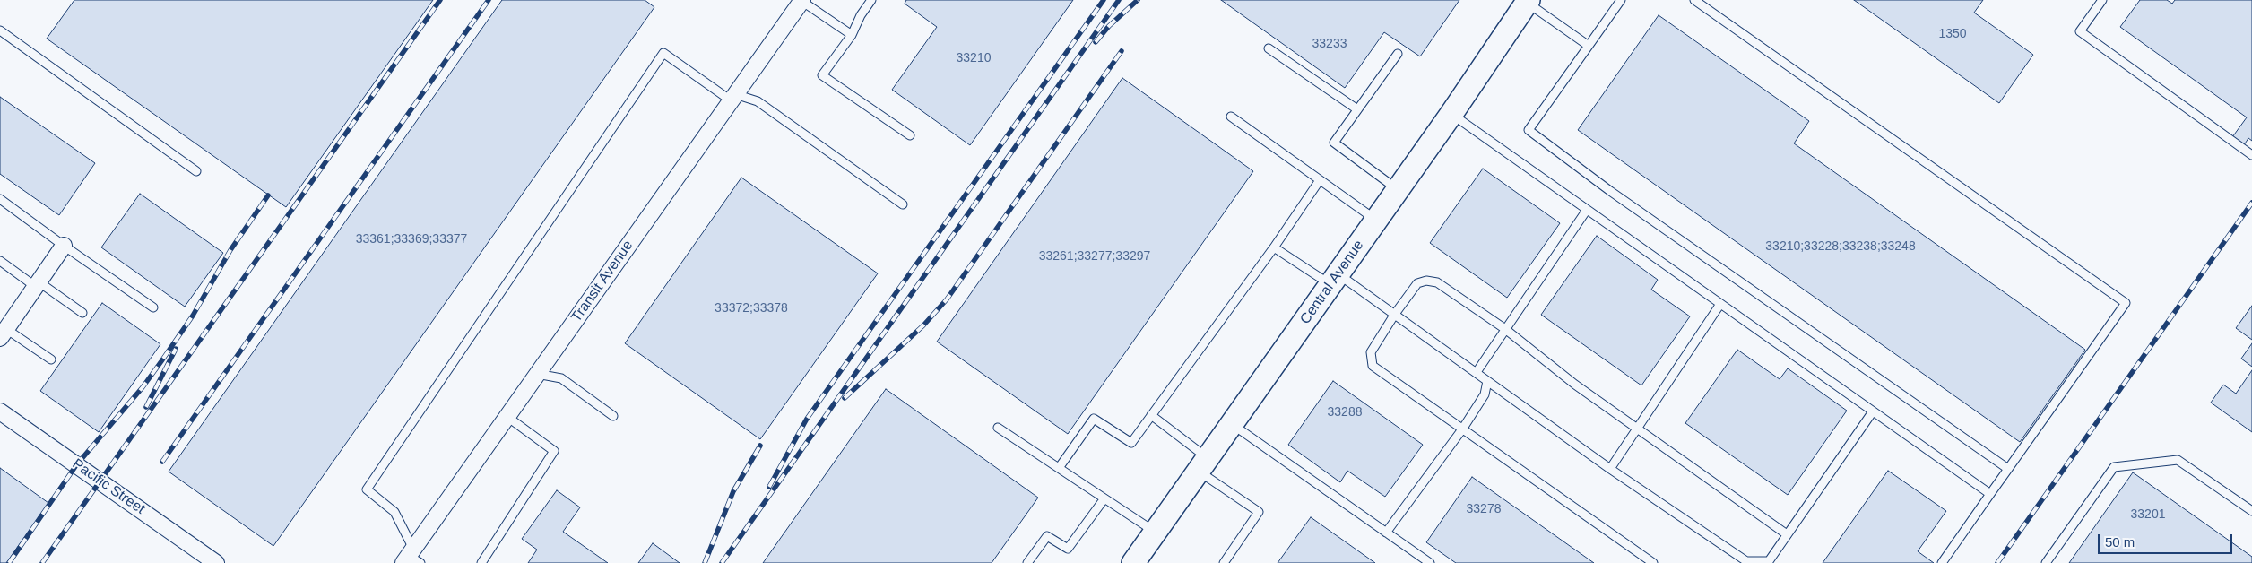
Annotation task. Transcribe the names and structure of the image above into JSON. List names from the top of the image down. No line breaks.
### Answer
{"streets":{"street":["Transit Avenue","Central Avenue","Pacific Street"]},"house_numbers":["1350","33233","33210","33361;33369;33377","33210;33228;33238;33248","33261;33277;33297","33372;33378","33288","33278","33201"],"scale_bar":"50 m"}
